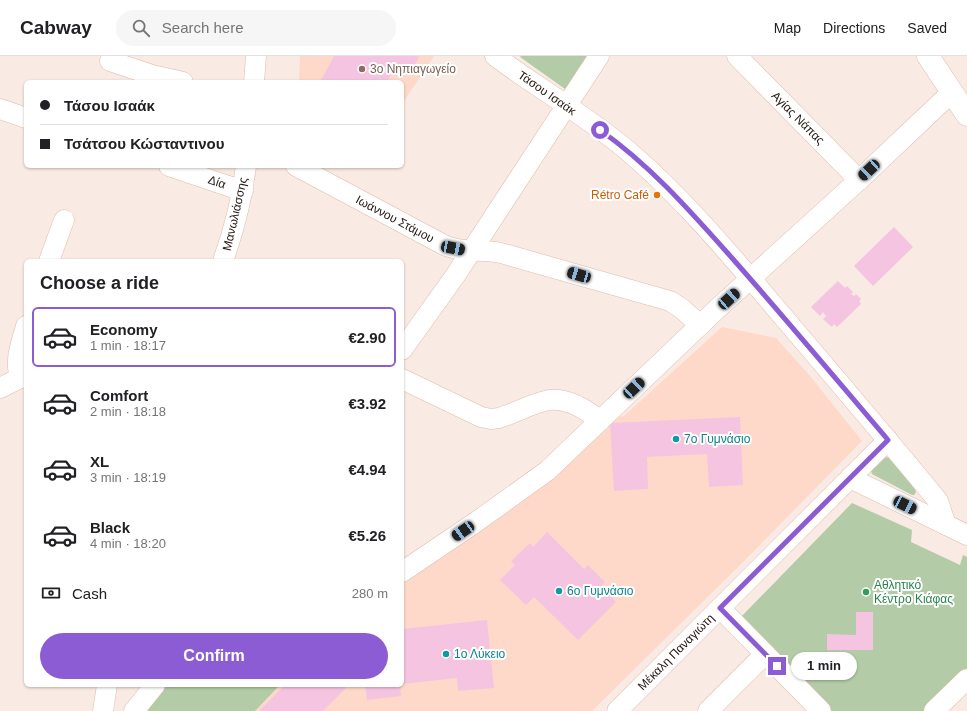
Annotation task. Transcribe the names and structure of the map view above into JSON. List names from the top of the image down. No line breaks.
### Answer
{"streets":{"street":["Τάσου Ισαάκ","Αγίας Νάπας","Δία","Μανωλιάσσης","Ιωάννου Στάμου","Μέκαλη Παναγιώτη"]},"crossings":[["Τάσου Ισαάκ","Μέκαλη Παναγιώτη"],["Δία","Μανωλιάσσης"]],"places":["3ο Νηπιαγωγείο","Rétro Café","7ο Γυμνάσιο","6ο Γυμνάσιο","Αθλητικό Κέντρο Κιάφας","1ο Λύκειο"],"page":{"header":"Cabway","search":"Search here","nav":["Map","Directions","Saved"],"banner":["Τάσου Ισαάκ","Τσάτσου Κώσταντινου"],"heading":"Choose a ride","list":[{"name":"Economy","note":"1 min · 18:17","value":"€2.90"},{"name":"Comfort","note":"2 min · 18:18","value":"€3.92"},{"name":"XL","note":"3 min · 18:19","value":"€4.94"},{"name":"Black","note":"4 min · 18:20","value":"€5.26"}],"pay":["Cash","280 m"],"buttons":"Confirm","bubble":"1 min"}}
